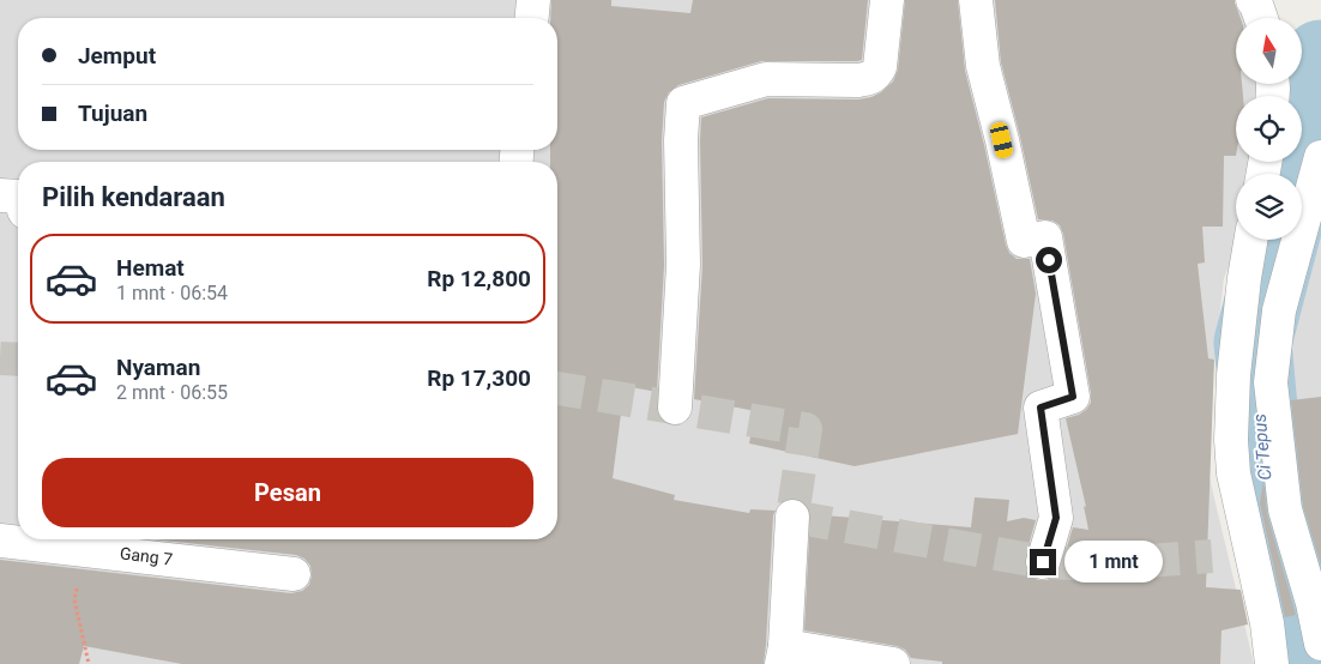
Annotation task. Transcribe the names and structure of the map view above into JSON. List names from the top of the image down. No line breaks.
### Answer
{"streets":{"street":["Gang 7"]},"water":["Ci Tepus"],"north":"top","page":{"banner":["Jemput","Tujuan"],"heading":"Pilih kendaraan","list":[{"name":"Hemat","note":"1 mnt · 06:54","value":"Rp 12,800"},{"name":"Nyaman","note":"2 mnt · 06:55","value":"Rp 17,300"}],"buttons":"Pesan","bubble":"1 mnt"}}
